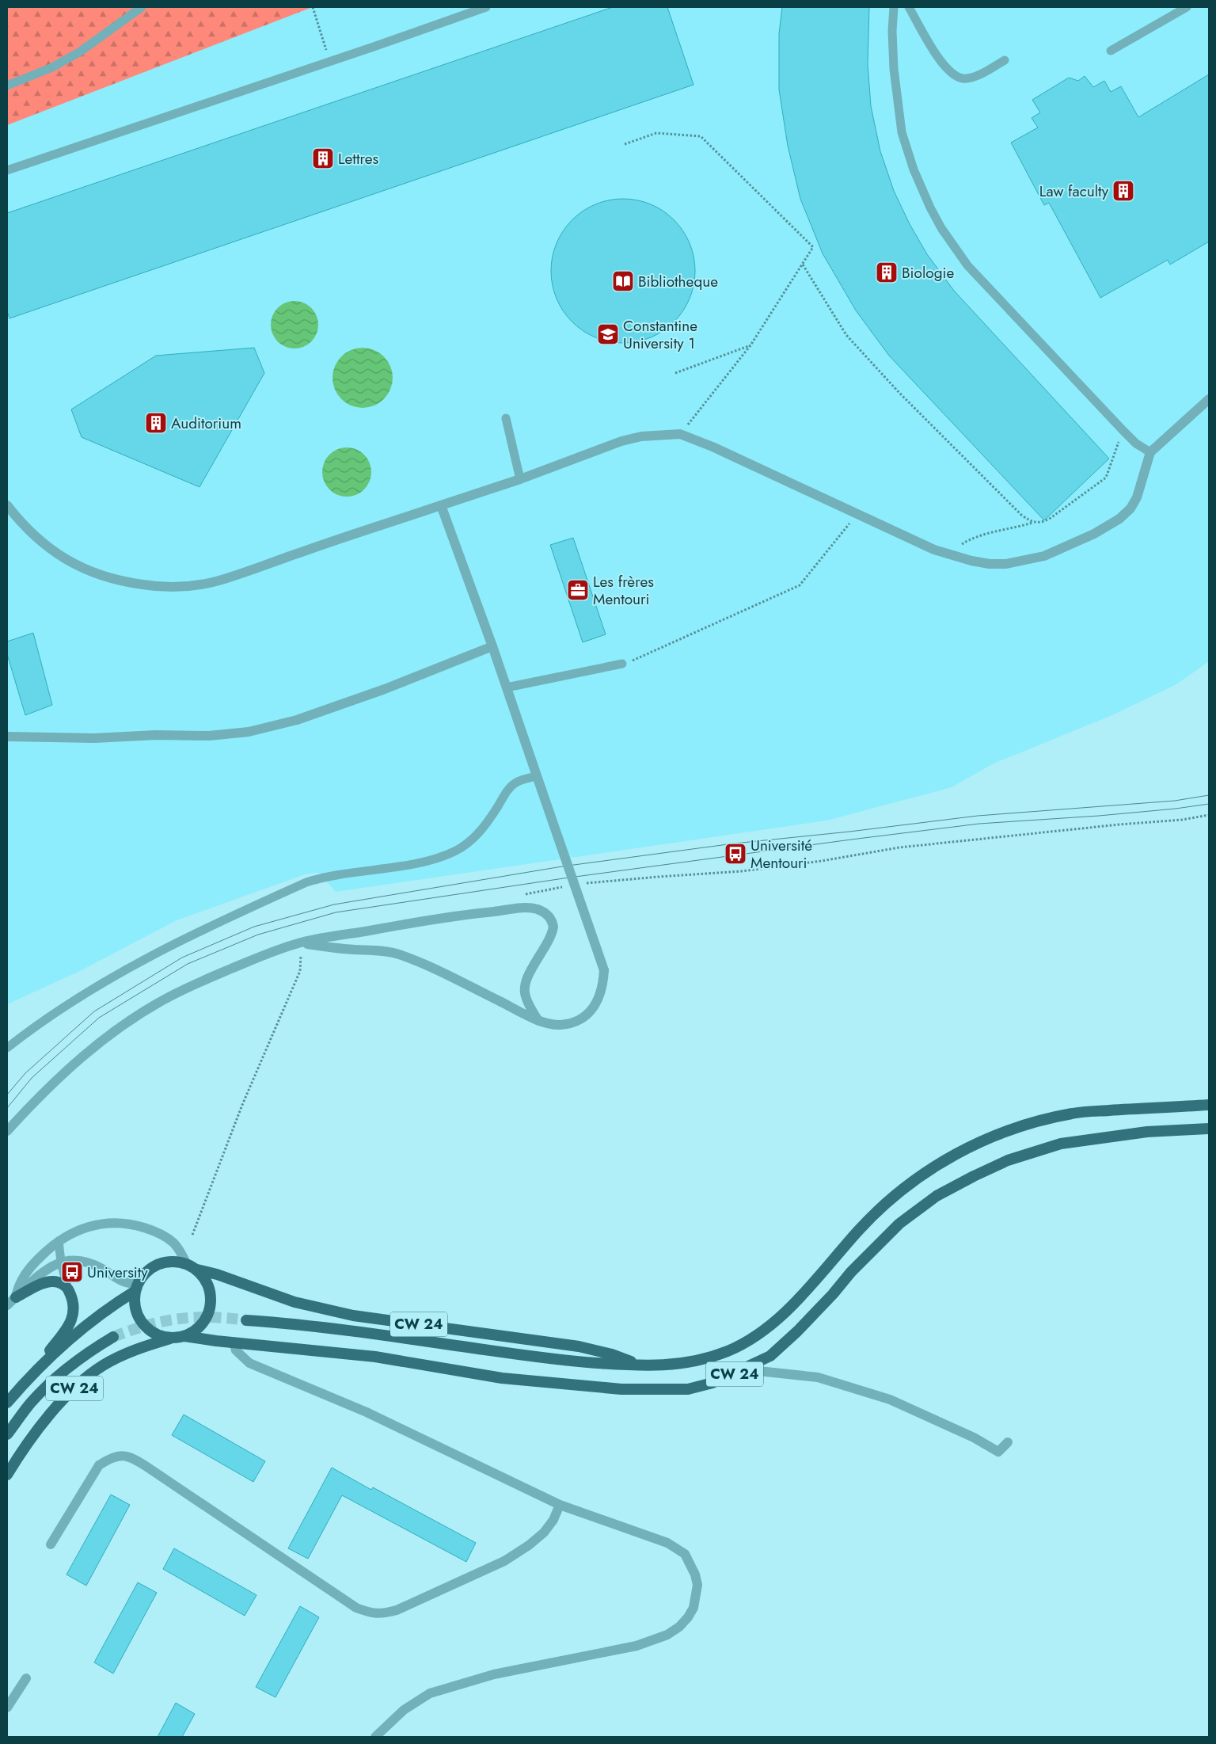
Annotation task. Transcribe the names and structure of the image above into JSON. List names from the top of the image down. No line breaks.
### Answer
{"streets":{"highway":["CW 24"]},"places":{"building":["Lettres","Law faculty","Biologie","Auditorium"],"library":["Bibliotheque"],"school or university":["Constantine University 1"],"office":["Les frères Mentouri"],"bus stop":["Université Mentouri","University"]}}
